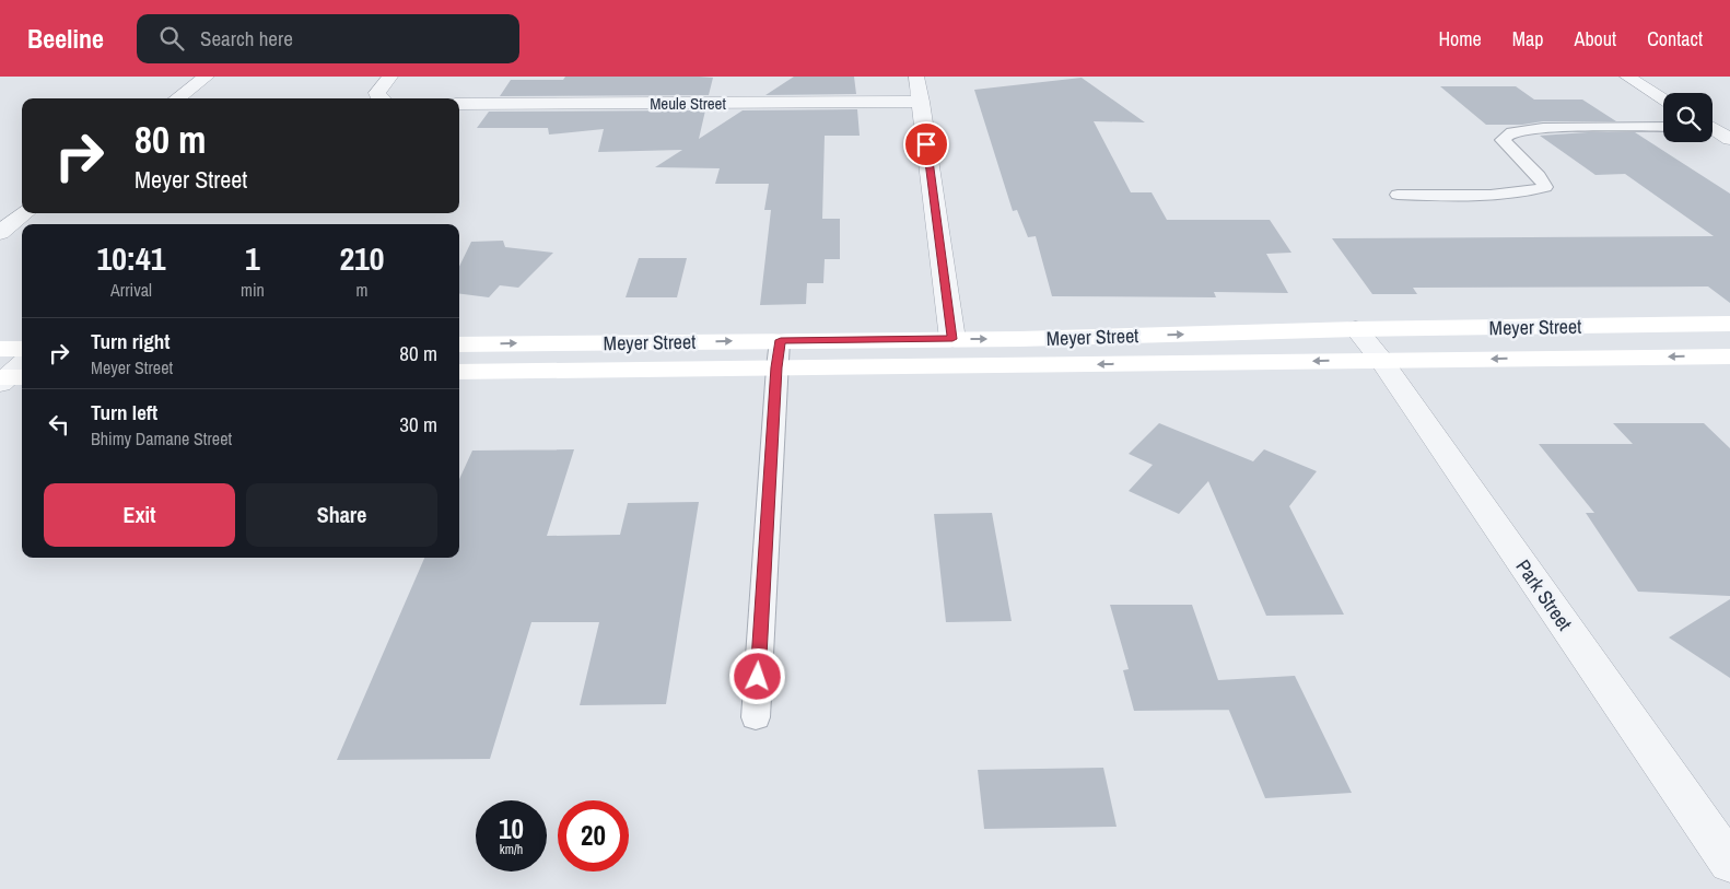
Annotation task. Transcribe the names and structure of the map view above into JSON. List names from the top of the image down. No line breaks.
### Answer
{"streets":{"main road":["Meyer Street"],"street":["Meule Street","Park Street"]},"crossings":[["Meyer Street","Park Street"]],"page":{"header":"Beeline","search":"Search here","nav":["Home","Map","About","Contact"],"turn":["80 m","Meyer Street"],"eta":["10:41","Arrival","1","min","210","m"],"list":[{"name":"Turn right","note":"Meyer Street","value":"80 m"},{"name":"Turn left","note":"Bhimy Damane Street","value":"30 m"}],"buttons":["Exit","Share"],"speed":"10 km/h","limit":"20"}}
